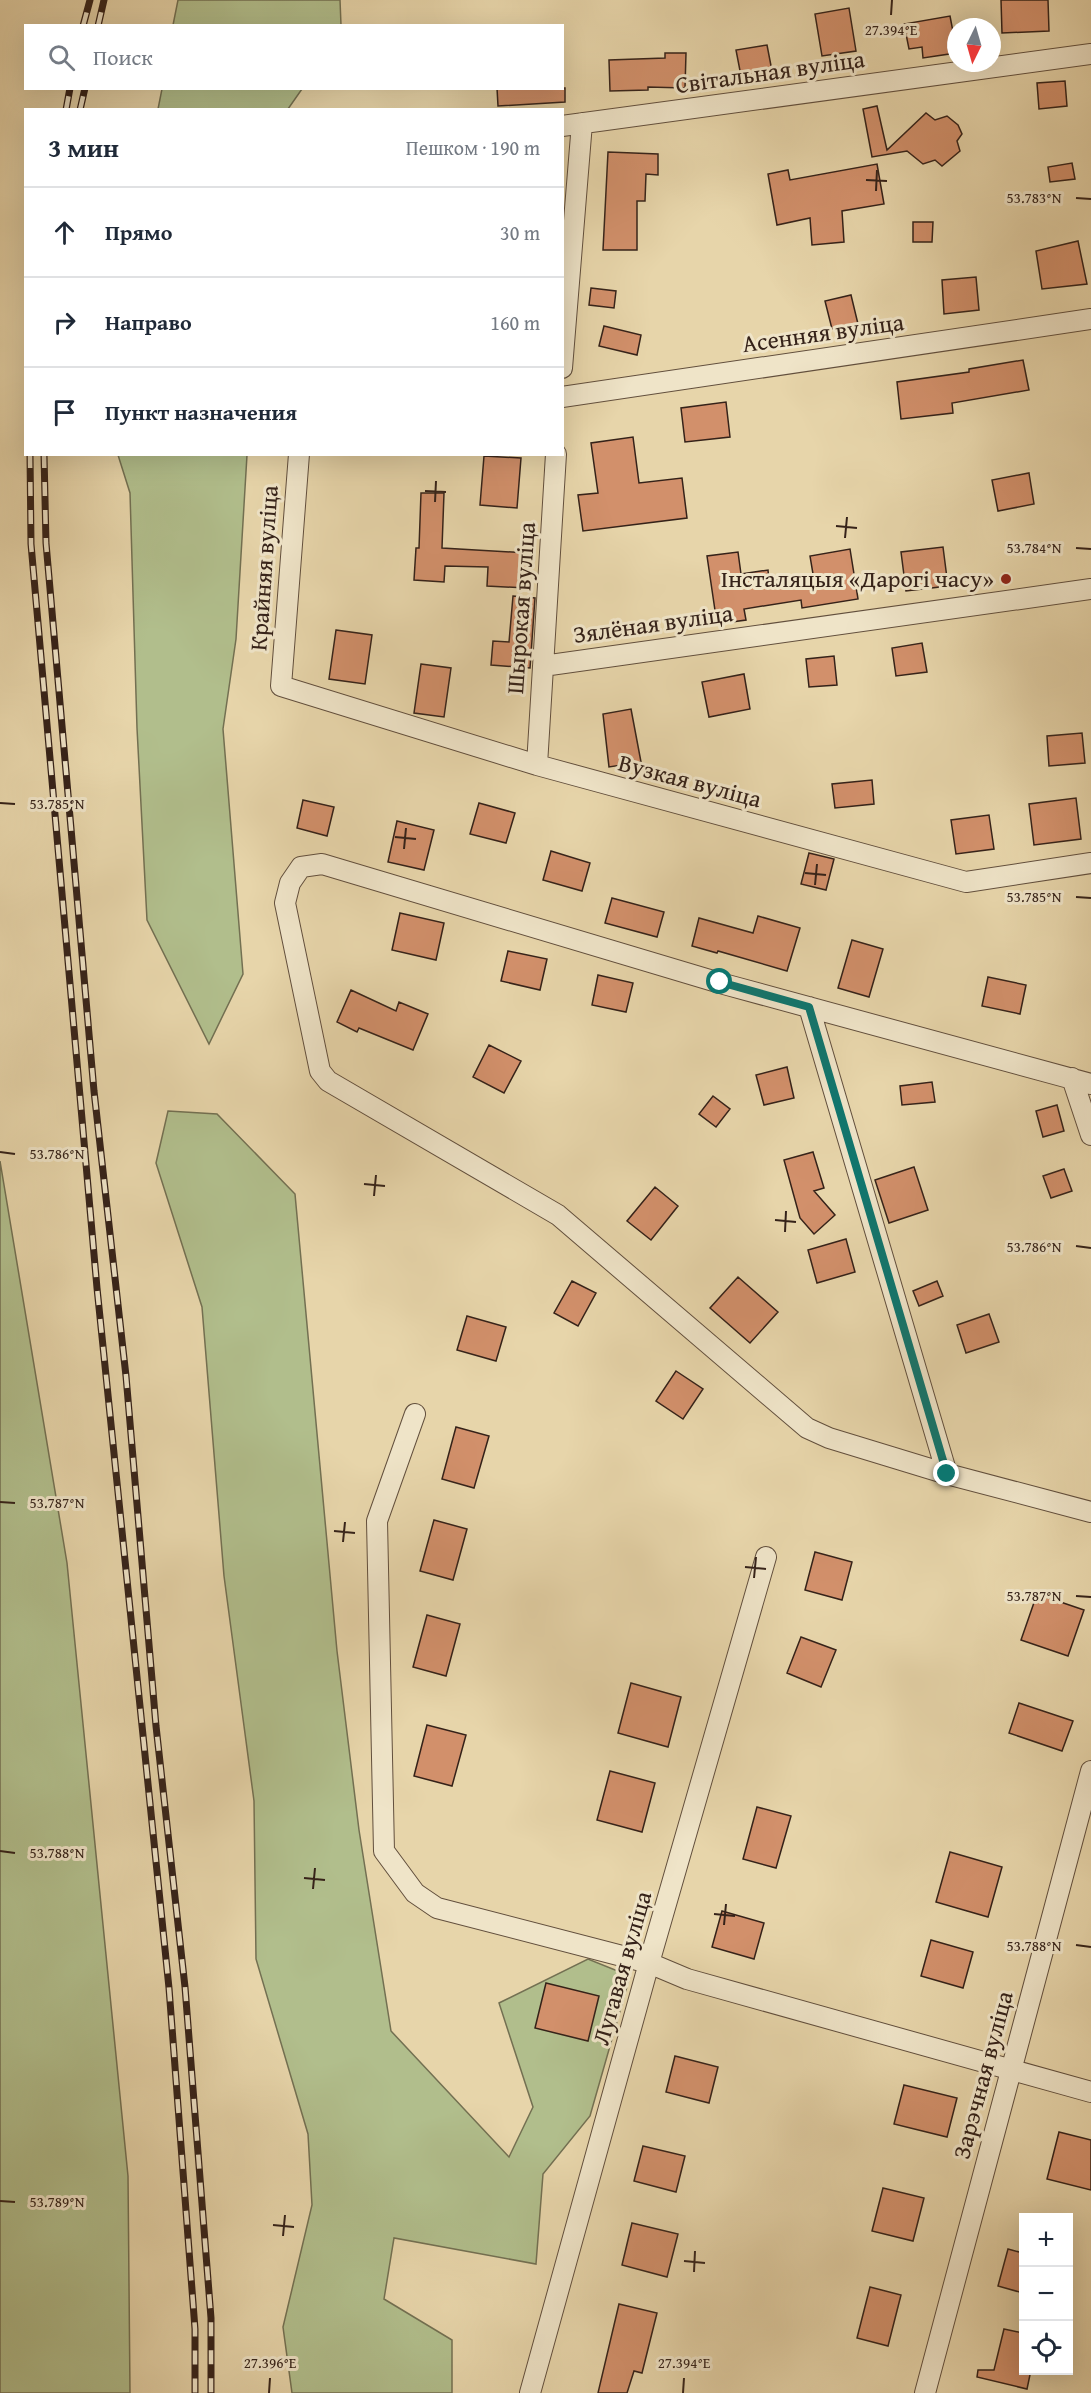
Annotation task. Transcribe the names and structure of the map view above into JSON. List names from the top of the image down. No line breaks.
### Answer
{"streets":{"street":["Світальная вуліца","Асенняя вуліца","Крайняя вуліца","Шырокая вуліца","Зялёная вуліца","Вузкая вуліца","Лугавая вуліца","Зарэчная вуліца"]},"crossings":[["Крайняя вуліца","Вузкая вуліца"],["Шырокая вуліца","Зялёная вуліца"],["Шырокая вуліца","Вузкая вуліца"]],"places":["Інсталяцыя «Дарогі часу»"],"north":"bottom","page":{"search":"Поиск","heading":["3 мин","Пешком · 190 m"],"list":[["Прямо","30 m"],["Направо","160 m"],"Пункт назначения"],"map_buttons":["+","−"]},"coordinates":["27.394°E","53.783°N","53.784°N","53.785°N","53.786°N","53.787°N","53.788°N","53.789°N","27.396°E"]}
